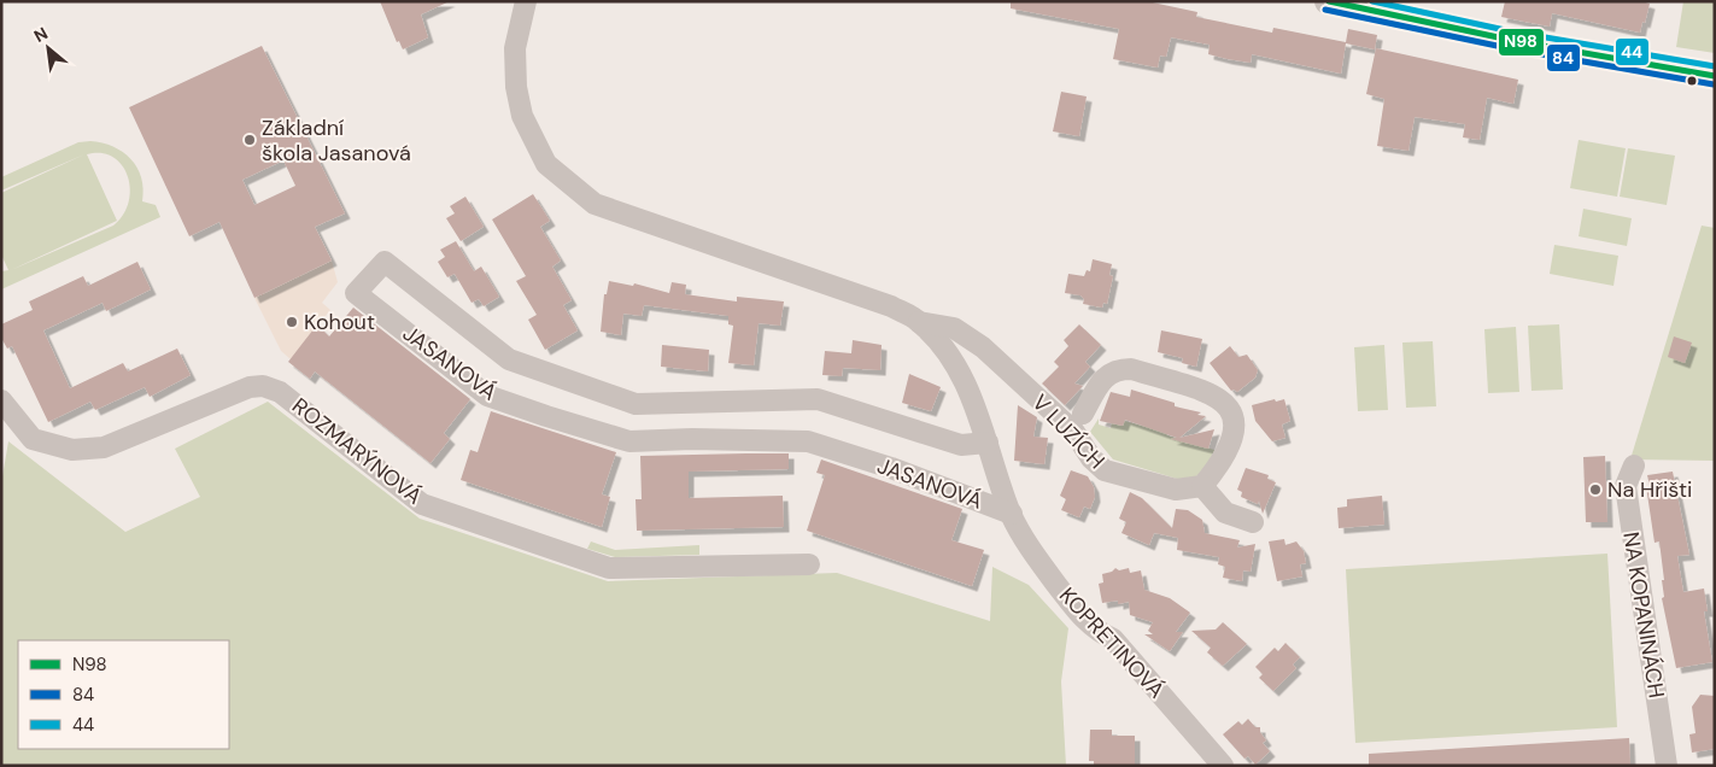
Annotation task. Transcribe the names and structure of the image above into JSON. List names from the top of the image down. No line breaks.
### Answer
{"streets":{"street":["JASANOVÁ","V LUZÍCH","ROZMARÝNOVÁ","NA KOPANINÁCH","KOPRETINOVÁ"]},"crossings":[["JASANOVÁ","V LUZÍCH"],["JASANOVÁ","KOPRETINOVÁ"]],"places":["Základní škola Jasanová","Kohout","Na Hřišti"],"lines":["transit line N98","transit line 44","transit line 84"],"legend":["N98","84","44"],"north":"top left"}
